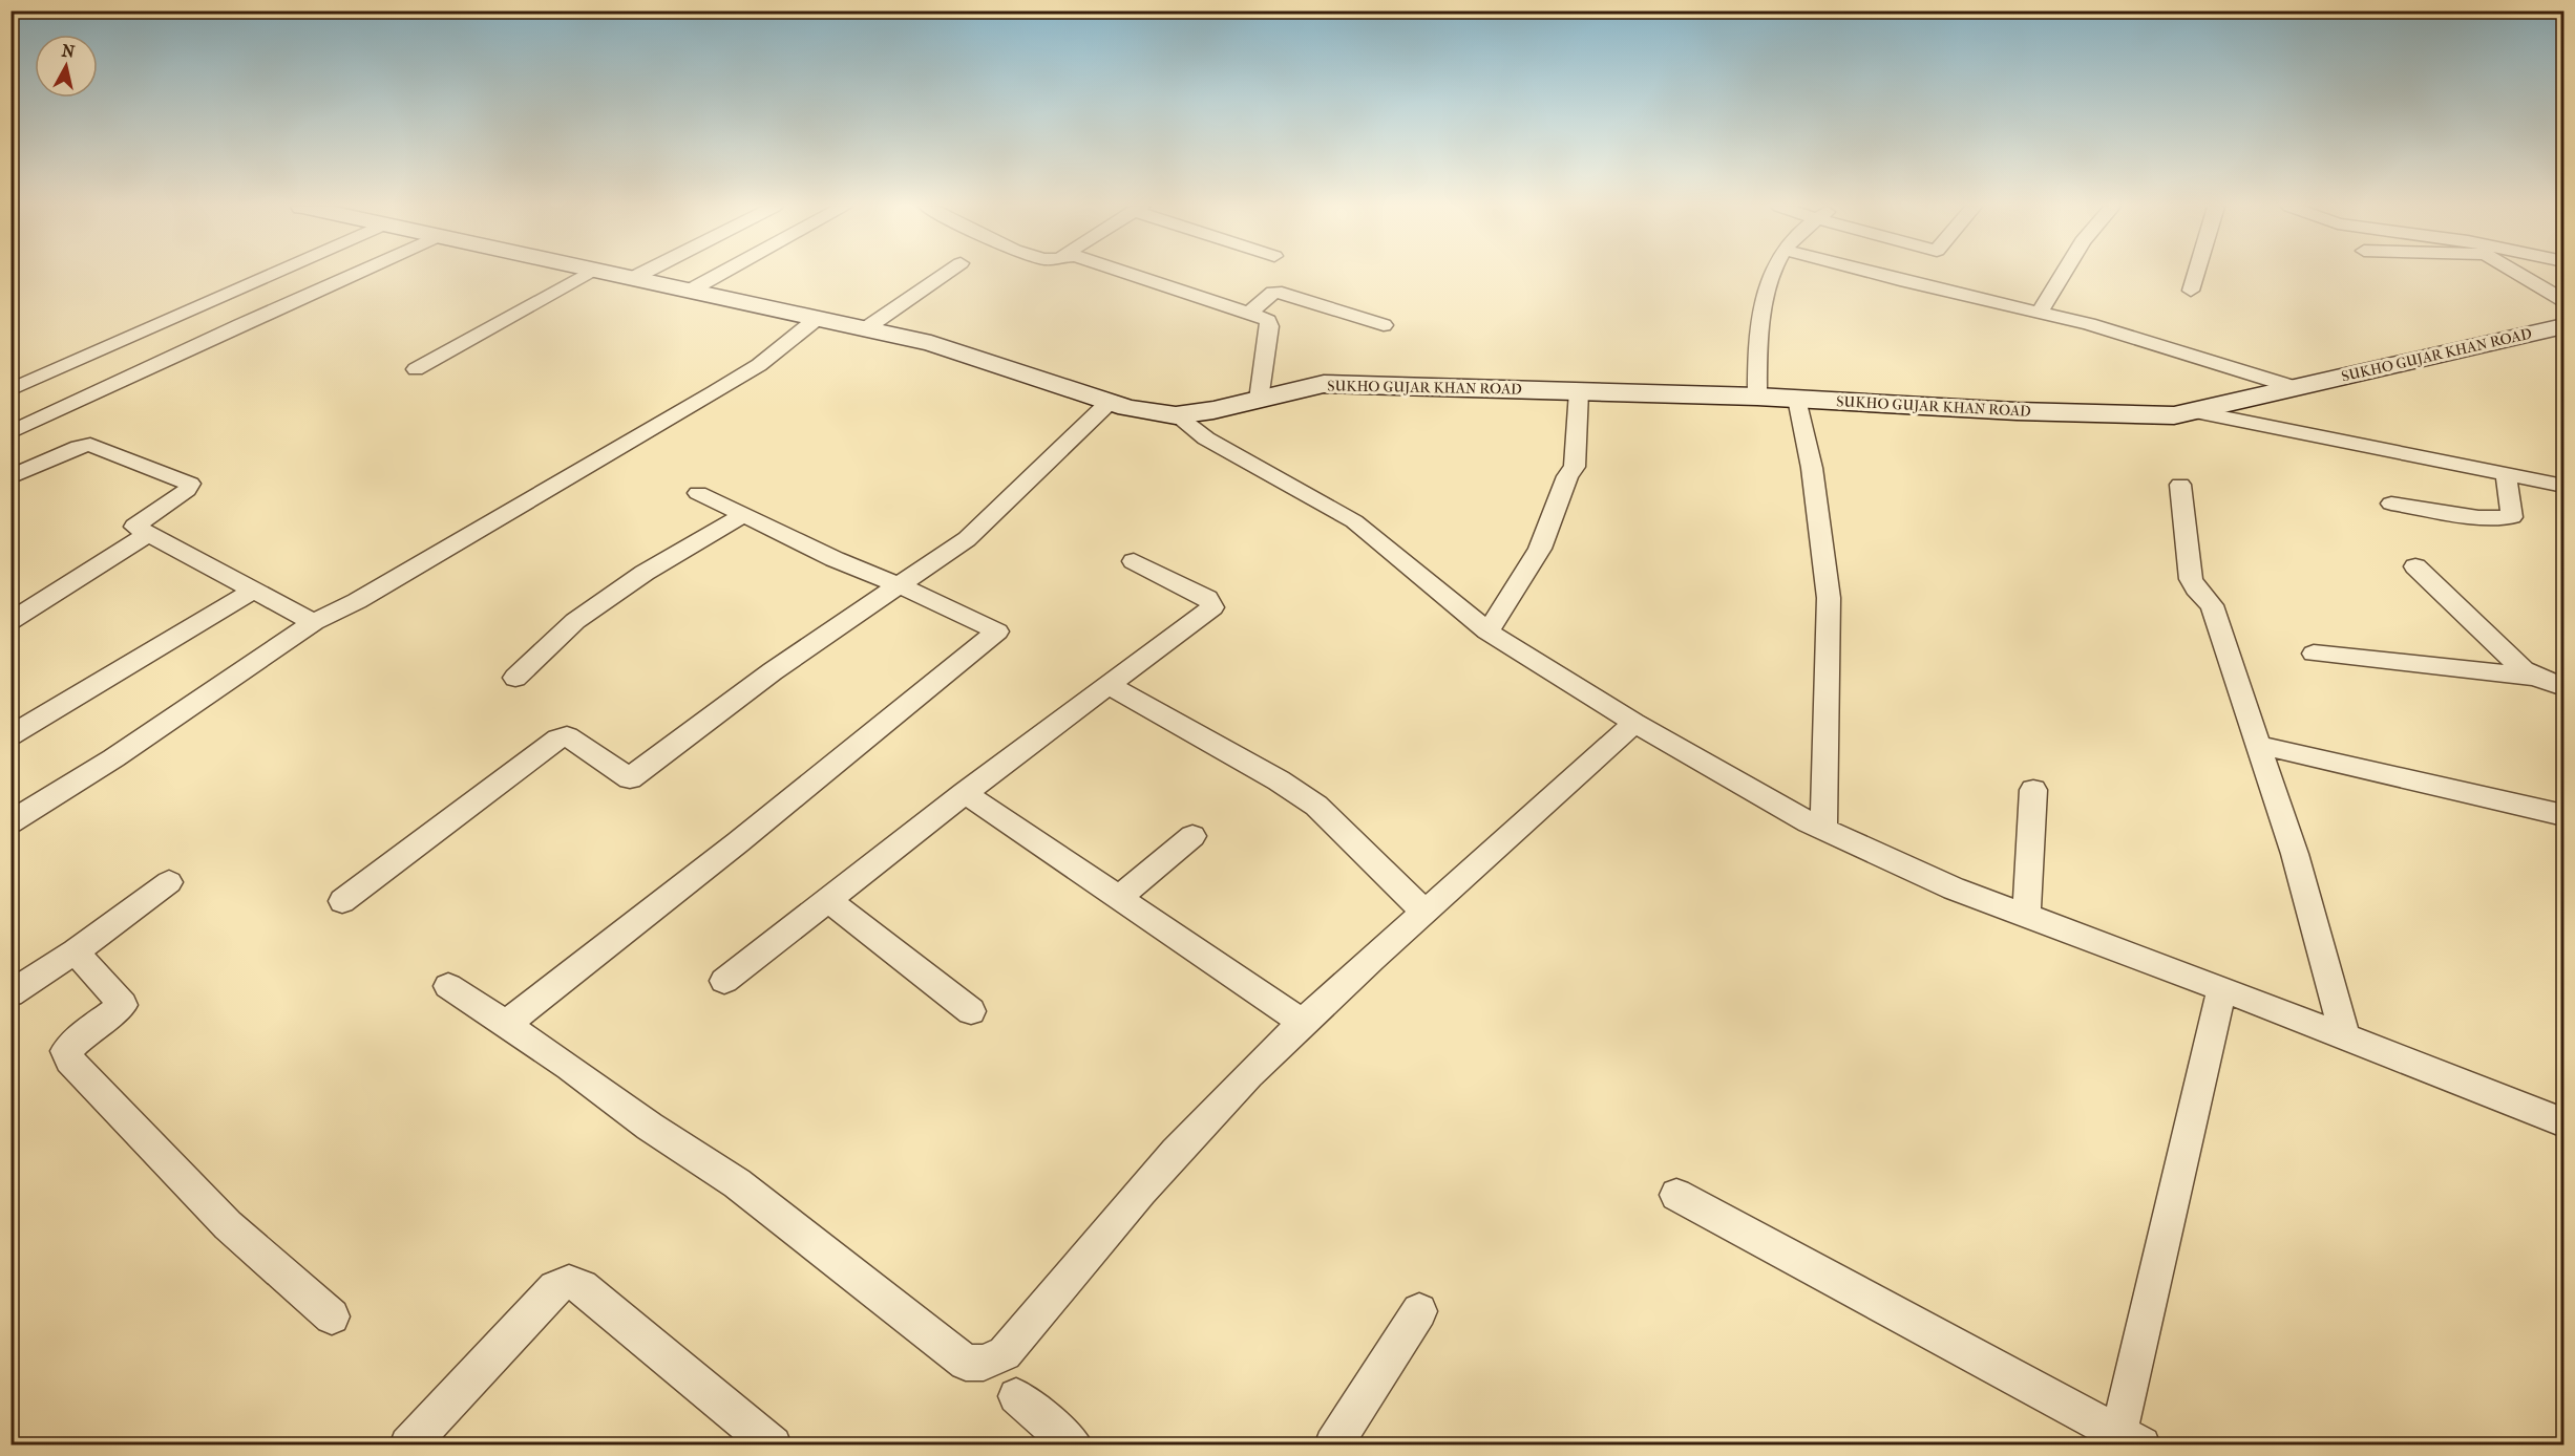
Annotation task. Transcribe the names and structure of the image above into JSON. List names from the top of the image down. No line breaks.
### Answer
{"streets":{"main road":["SUKHO GUJAR KHAN ROAD"]},"north":"top"}
